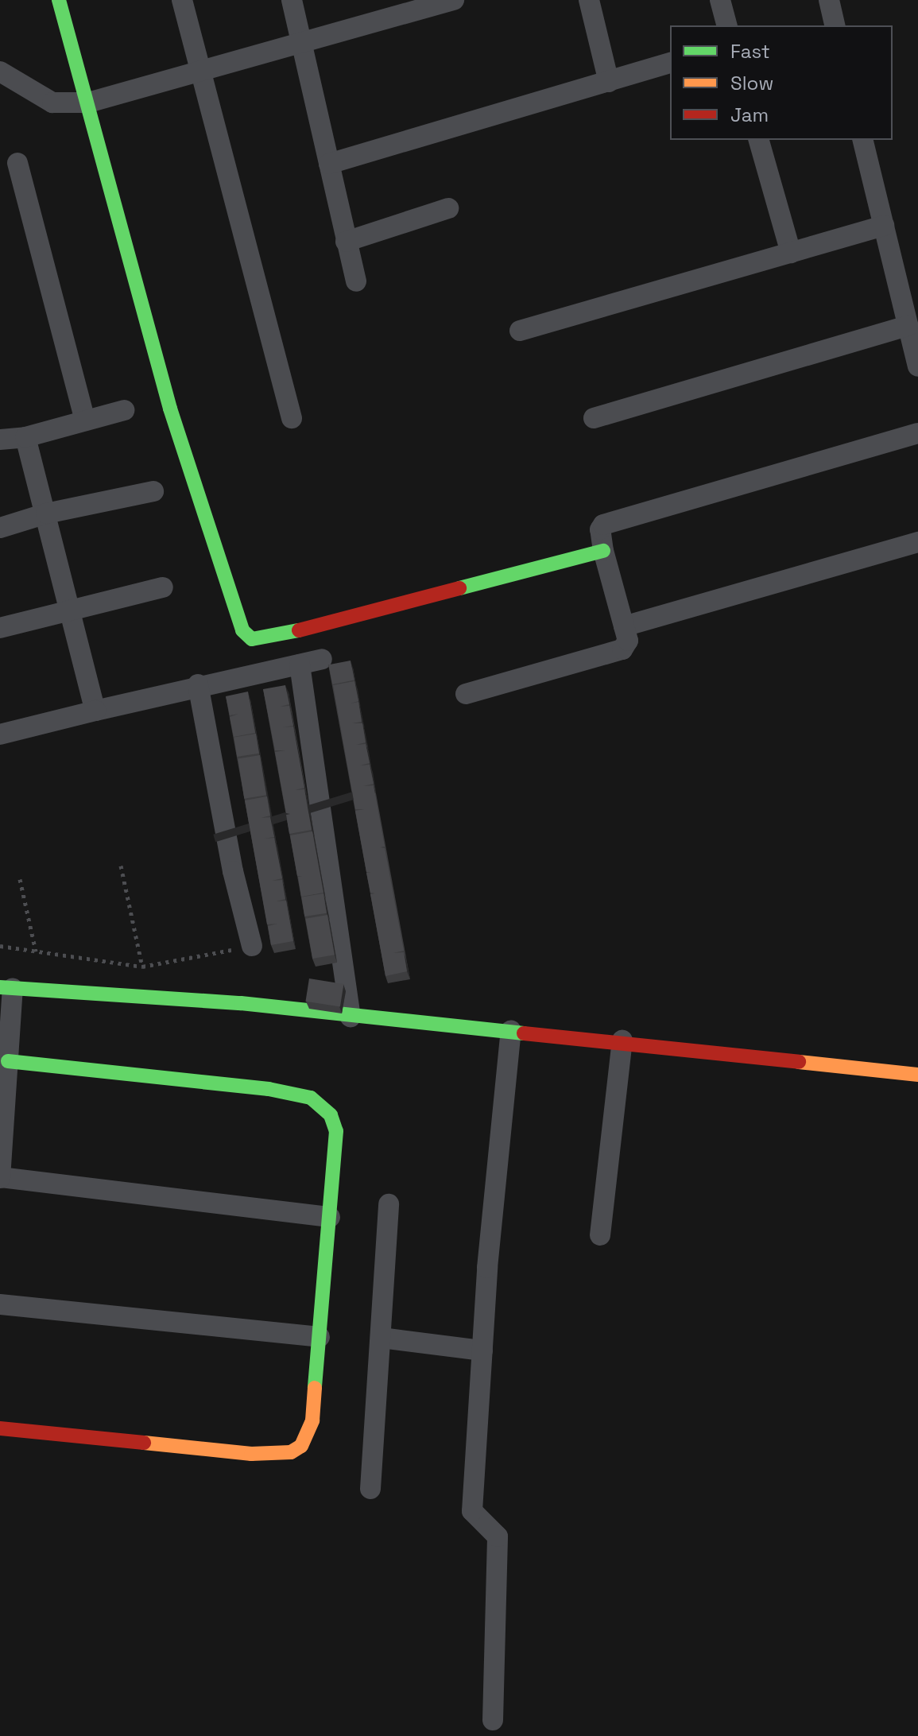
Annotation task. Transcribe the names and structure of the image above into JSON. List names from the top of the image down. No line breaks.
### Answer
{"legend":["Fast","Slow","Jam"]}
